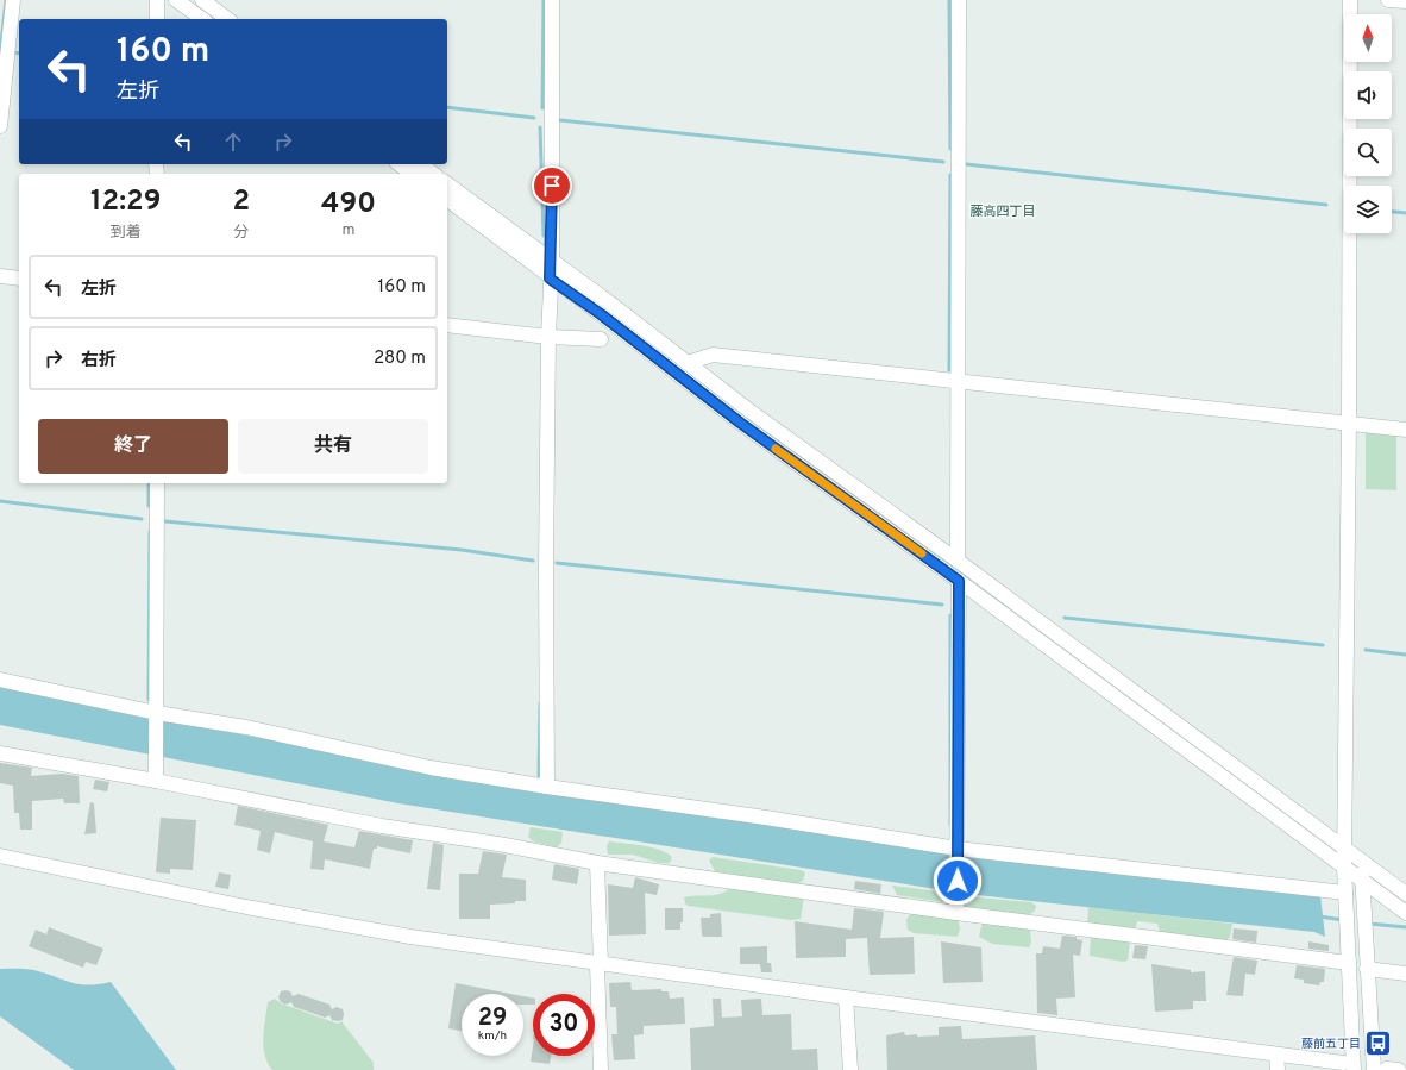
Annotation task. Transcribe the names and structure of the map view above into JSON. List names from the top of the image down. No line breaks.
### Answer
{"districts":["藤高四丁目"],"places":{"bus stop":["藤前五丁目"]},"north":"top","page":{"turn":["160 m","左折"],"eta":["12:29","到着","2","分","490","m"],"list":[{"name":"左折","value":"160 m"},{"name":"右折","value":"280 m"}],"buttons":["終了","共有"],"speed":"29 km/h","limit":"30"}}
